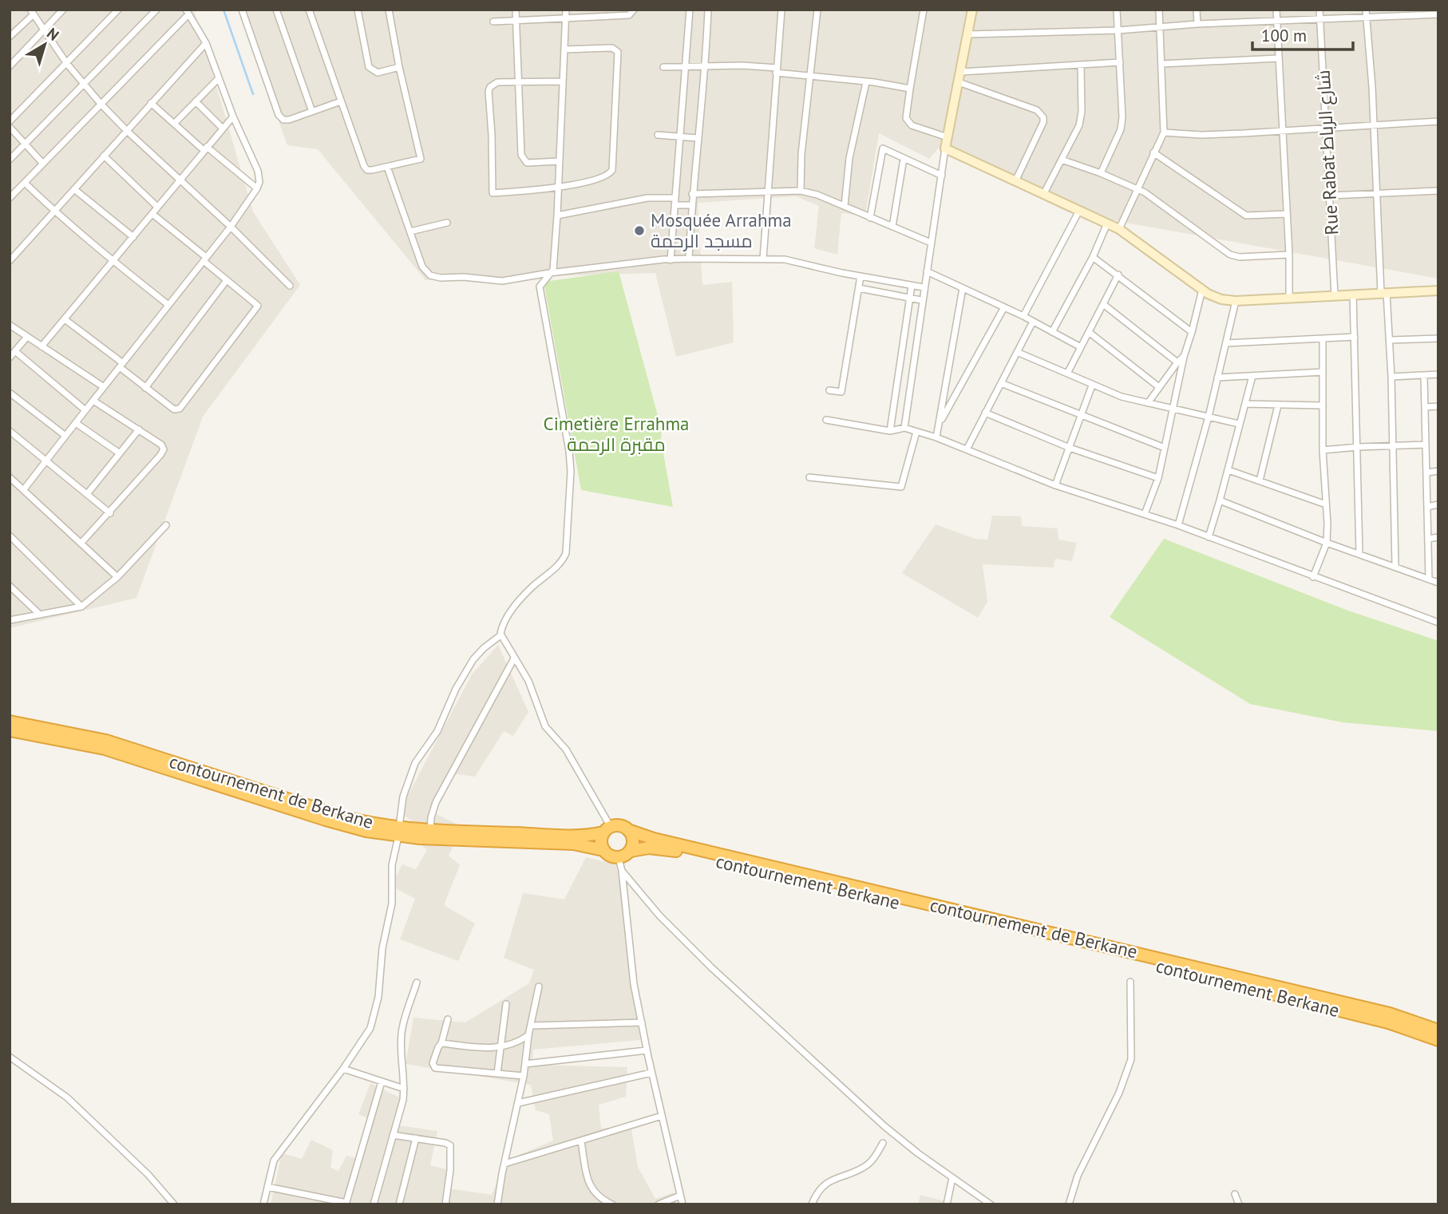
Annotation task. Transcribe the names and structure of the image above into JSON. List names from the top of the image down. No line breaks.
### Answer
{"streets":{"highway":["contournement de Berkane","contournement Berkane"],"street":["Rue Rabat شارع الرباط"]},"crossings":[["contournement de Berkane","contournement Berkane"]],"parks":["Cimetière Errahma مقبرة الرحمة"],"places":["Mosquée Arrahma مسجد الرحمة"],"scale_bar":"100 m","north":"top right"}
